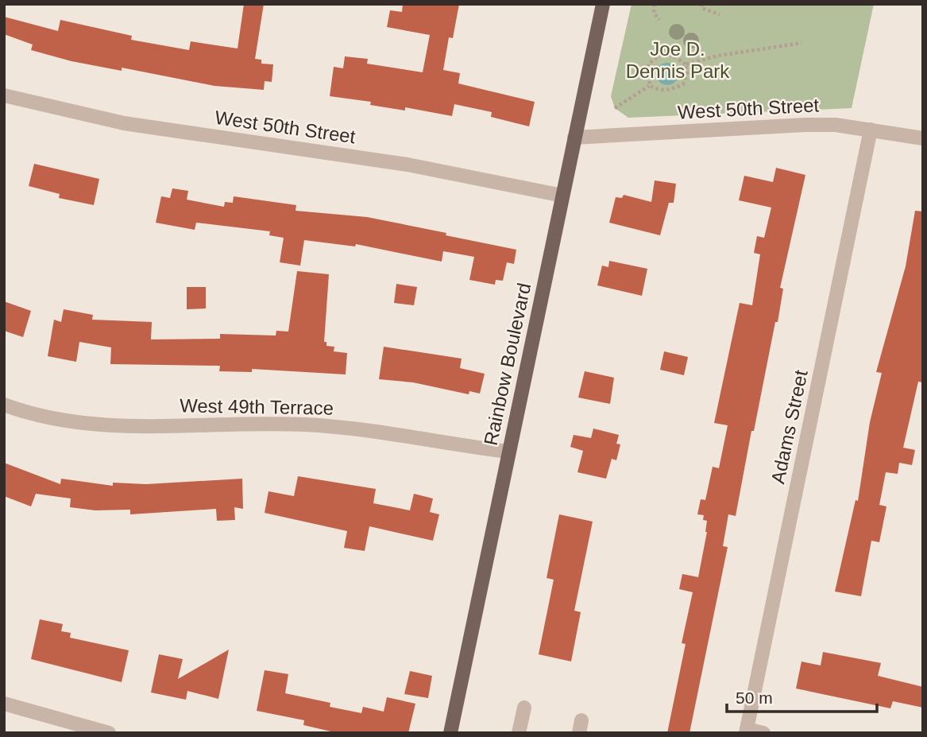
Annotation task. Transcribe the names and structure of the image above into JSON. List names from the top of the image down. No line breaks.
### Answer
{"streets":{"main road":["Rainbow Boulevard"],"street":["West 50th Street","West 49th Terrace","Adams Street"]},"crossings":[["West 50th Street","Rainbow Boulevard"],["West 50th Street","Adams Street"],["Rainbow Boulevard","West 49th Terrace"]],"parks":["Joe D. Dennis Park"],"scale_bar":"50 m"}
